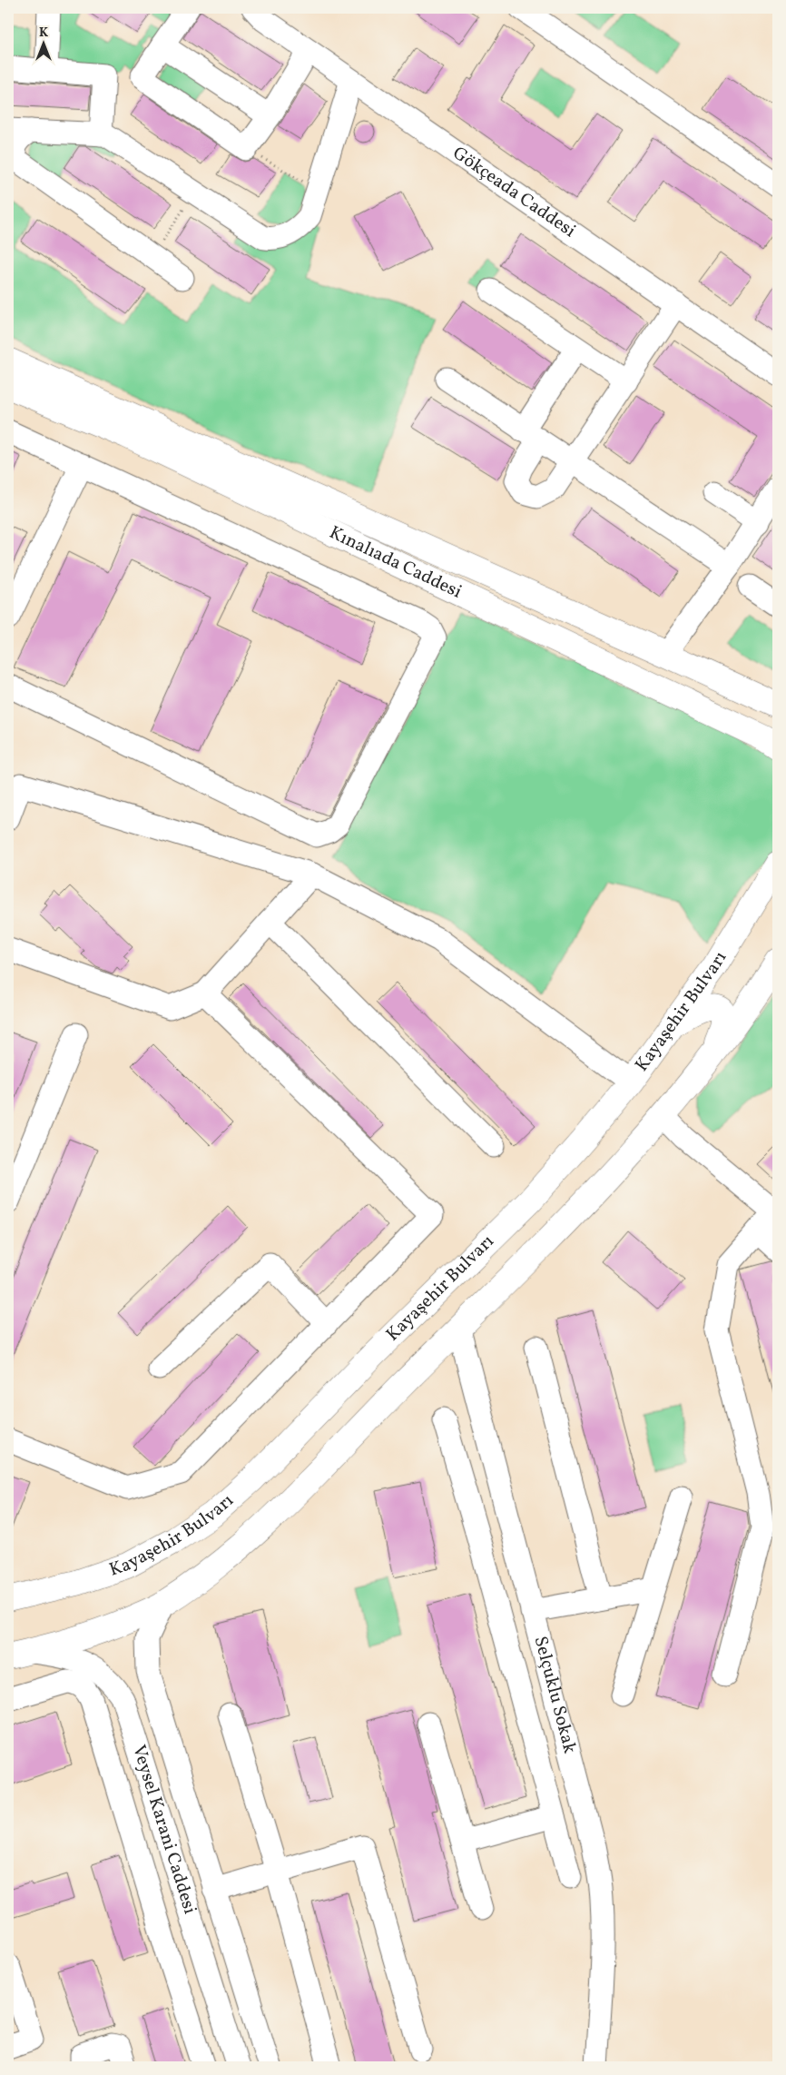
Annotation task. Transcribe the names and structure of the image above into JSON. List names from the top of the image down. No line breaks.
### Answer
{"streets":{"main road":["Kınalıada Caddesi","Kayaşehir Bulvarı"],"street":["Gökçeada Caddesi","Selçuklu Sokak","Veysel Karani Caddesi"]},"north":"top"}
